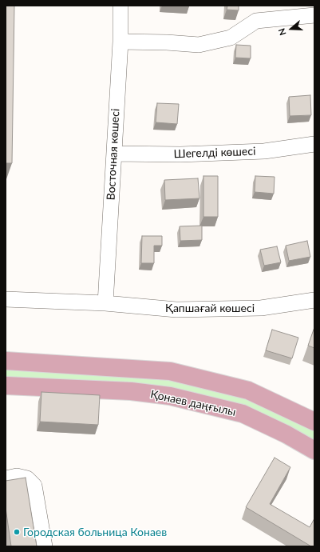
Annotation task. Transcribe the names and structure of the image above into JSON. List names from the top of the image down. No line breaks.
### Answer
{"streets":{"main road":["Қонаев даңғылы"],"street":["Шегелді көшесі","Восточная көшесі","Қапшағай көшесі"]},"crossings":[["Шегелді көшесі","Восточная көшесі"],["Восточная көшесі","Қапшағай көшесі"]],"places":["Городская больница Конаев"],"north":"left"}
